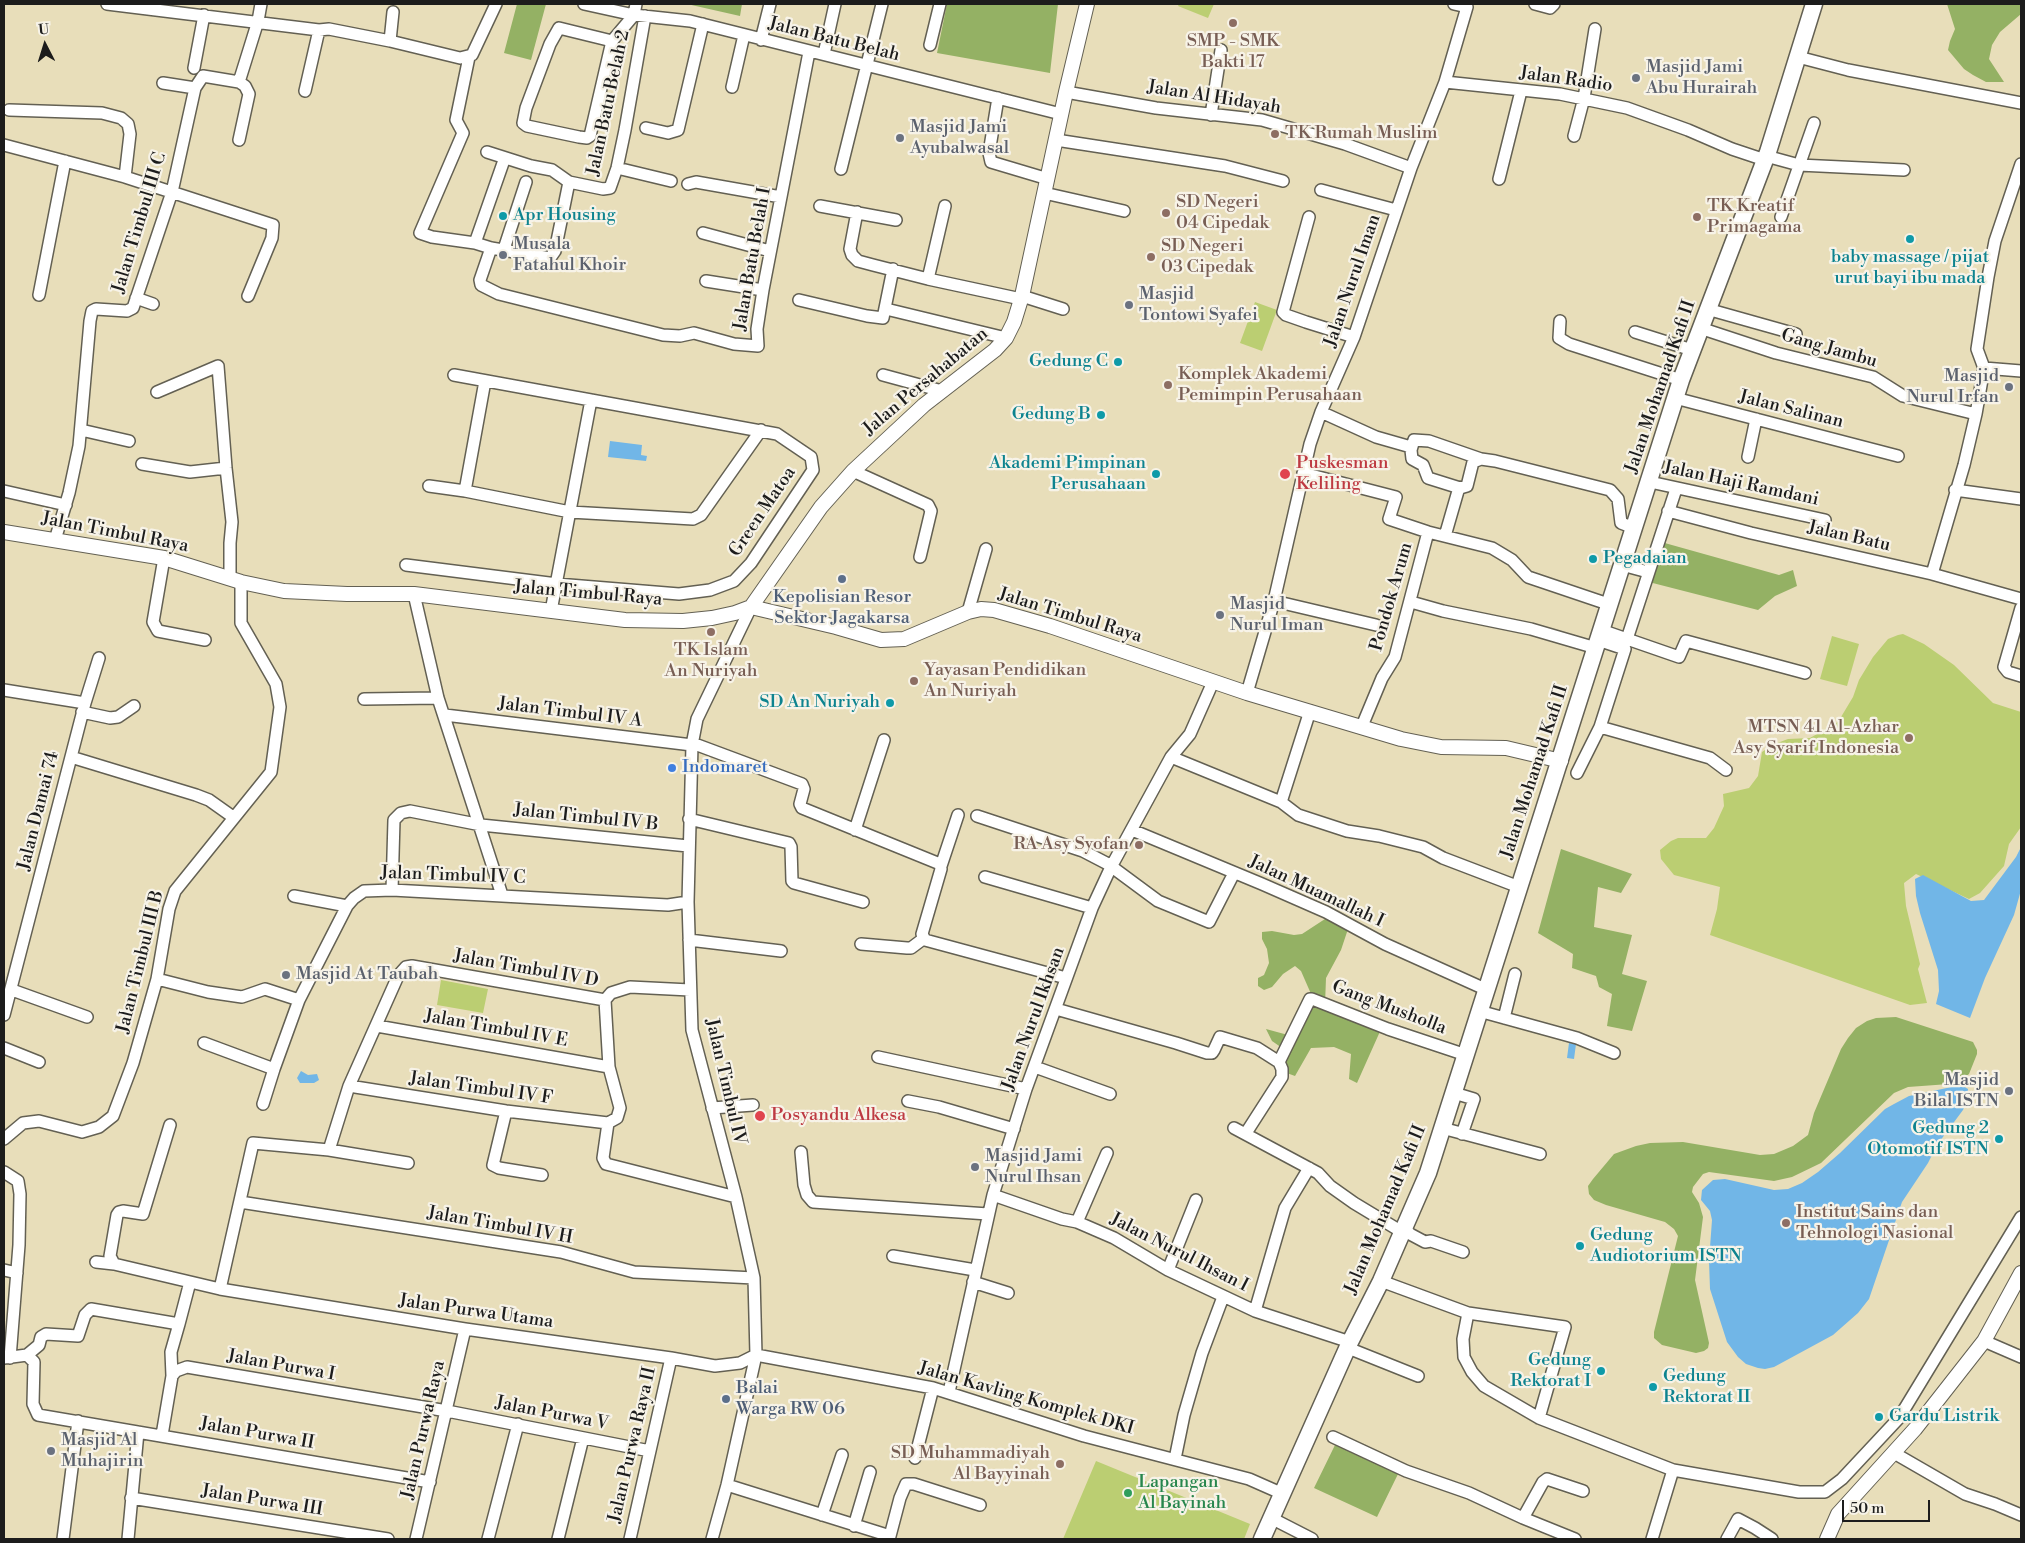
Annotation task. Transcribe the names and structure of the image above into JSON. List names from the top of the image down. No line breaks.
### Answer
{"streets":{"main road":["Jalan Mohamad Kafi II"],"street":["Jalan Batu Belah","Jalan Radio","Jalan Al Hidayah","Jalan Batu Belah 2","Jalan Timbul III C","Jalan Batu Belah I","Jalan Nurul Iman","Gang Jambu","Jalan Persahabatan","Jalan Salinan","Jalan Haji Ramdani","Green Matoa","Jalan Timbul Raya","Jalan Batu","Pondok Arum","Jalan Timbul IV A","Jalan Damai 74","Jalan Timbul IV B","Jalan Timbul IV C","Jalan Muamallah I","Jalan Timbul III B","Jalan Timbul IV D","Gang Musholla","Jalan Nurul Ikhsan","Jalan Timbul IV E","Jalan Timbul IV","Jalan Timbul IV F","Jalan Timbul IV H","Jalan Nurul Ihsan I","Jalan Purwa Utama","Jalan Purwa I","Jalan Kavling Komplek DKI","Jalan Purwa V","Jalan Purwa Raya","Jalan Purwa II","Jalan Purwa Raya II","Jalan Purwa III"]},"crossings":[["Jalan Batu Belah","Jalan Batu Belah 2"],["Jalan Batu Belah","Jalan Batu Belah I"],["Jalan Batu Belah","Jalan Persahabatan"],["Jalan Radio","Jalan Mohamad Kafi II"],["Jalan Al Hidayah","Jalan Nurul Iman"],["Jalan Al Hidayah","Jalan Persahabatan"],["Jalan Timbul III C","Jalan Timbul Raya"],["Jalan Nurul Iman","Jalan Timbul Raya"],["Gang Jambu","Jalan Mohamad Kafi II"],["Jalan Persahabatan","Jalan Timbul Raya"],["Jalan Persahabatan","Jalan Timbul IV"],["Jalan Mohamad Kafi II","Jalan Salinan"],["Jalan Mohamad Kafi II","Jalan Haji Ramdani"],["Jalan Mohamad Kafi II","Jalan Timbul Raya"],["Jalan Mohamad Kafi II","Jalan Muamallah I"],["Jalan Mohamad Kafi II","Gang Musholla"],["Jalan Mohamad Kafi II","Jalan Nurul Ihsan I"],["Jalan Mohamad Kafi II","Jalan Kavling Komplek DKI"],["Jalan Timbul Raya","Pondok Arum"],["Jalan Timbul Raya","Jalan Timbul III B"],["Jalan Timbul Raya","Jalan Nurul Ikhsan"],["Jalan Timbul Raya","Jalan Timbul IV"],["Jalan Timbul IV A","Jalan Timbul IV"],["Jalan Timbul IV B","Jalan Timbul IV C"],["Jalan Timbul IV B","Jalan Timbul IV"],["Jalan Timbul IV C","Jalan Timbul IV"],["Jalan Muamallah I","Jalan Nurul Ikhsan"],["Jalan Timbul IV D","Jalan Timbul IV E"],["Jalan Timbul IV D","Jalan Timbul IV"],["Jalan Nurul Ikhsan","Jalan Nurul Ihsan I"],["Jalan Nurul Ikhsan","Jalan Kavling Komplek DKI"],["Jalan Timbul IV","Jalan Timbul IV H"],["Jalan Timbul IV","Jalan Purwa Utama"],["Jalan Timbul IV","Jalan Kavling Komplek DKI"],["Jalan Purwa Utama","Jalan Kavling Komplek DKI"],["Jalan Purwa Utama","Jalan Purwa Raya"],["Jalan Purwa Utama","Jalan Purwa Raya II"],["Jalan Purwa I","Jalan Purwa V"],["Jalan Purwa I","Jalan Purwa Raya"],["Jalan Purwa V","Jalan Purwa Raya"],["Jalan Purwa V","Jalan Purwa Raya II"],["Jalan Purwa Raya","Jalan Purwa II"]],"places":["SMP - SMK Bakti 17","Masjid Jami Abu Hurairah","TK Rumah Muslim","Masjid Jami Ayubalwasal","SD Negeri 04 Cipedak","Apr Housing","TK Kreatif Primagama","baby massage / pijat urut bayi ibu mada","Musala Fatahul Khoir","SD Negeri 03 Cipedak","Masjid Tontowi Syafei","Gedung C","Komplek Akademi Pemimpin Perusahaan","Masjid Nurul Irfan","Gedung B","Akademi Pimpinan Perusahaan","Puskesman Keliling","Pegadaian","Kepolisian Resor Sektor Jagakarsa","Masjid Nurul Iman","TK Islam An Nuriyah","Yayasan Pendidikan An Nuriyah","SD An Nuriyah","MTSN 41 Al-Azhar Asy Syarif Indonesia","Indomaret","RA Asy Syofan","Masjid At Taubah","Masjid Bilal ISTN","Posyandu Alkesa","Gedung 2 Otomotif ISTN","Masjid Jami Nurul Ihsan","Institut Sains dan Tehnologi Nasional","Gedung Audiotorium ISTN","Gedung Rektorat I","Gedung Rektorat II","Balai Warga RW 06","Gardu Listrik","Masjid Al Muhajirin","SD Muhammadiyah Al Bayyinah","Lapangan Al Bayinah"],"scale_bar":"50 m","north":"top"}
